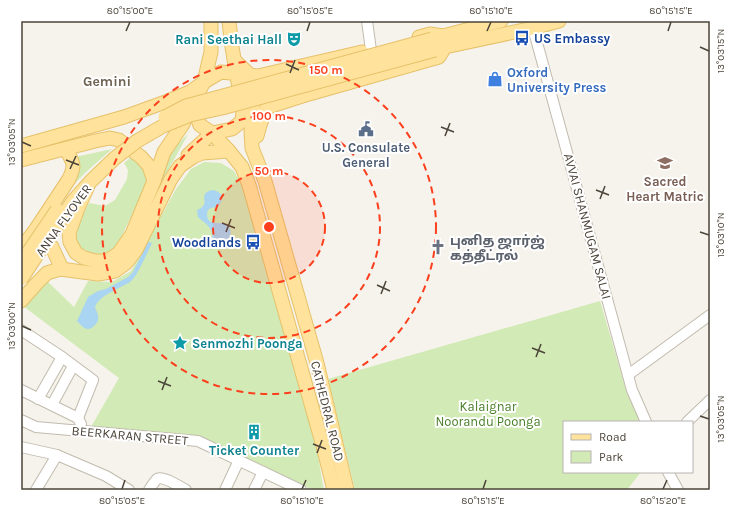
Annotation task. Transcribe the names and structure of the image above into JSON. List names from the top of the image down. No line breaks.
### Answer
{"streets":{"main road":["ANNA FLYOVER","CATHEDRAL ROAD"],"street":["AVVAI SHANMUGAM SALAI","BEERKARAN STREET"]},"crossings":[["ANNA FLYOVER","CATHEDRAL ROAD"]],"districts":["Gemini"],"parks":["Kalaignar Noorandu Poonga"],"places":{"bus stop":["US Embassy","Woodlands"],"theatre":["Rani Seethai Hall"],"shop":["Oxford University Press"],"public building":["U.S. Consulate General"],"school or university":["Sacred Heart Matric"],"church":["புனித ஜார்ஜ் கத்தீட்ரல்"],"place":["Senmozhi Poonga"],"building":["Ticket Counter"]},"legend":["Road","Park"],"coordinates":["80°15'00\"E","80°15'05\"E","80°15'10\"E","80°15'15\"E","13°03'15\"N","13°03'05\"N","13°03'10\"N","13°03'00\"N","80°15'20\"E"],"rings":["150 m","100 m","50 m"]}
